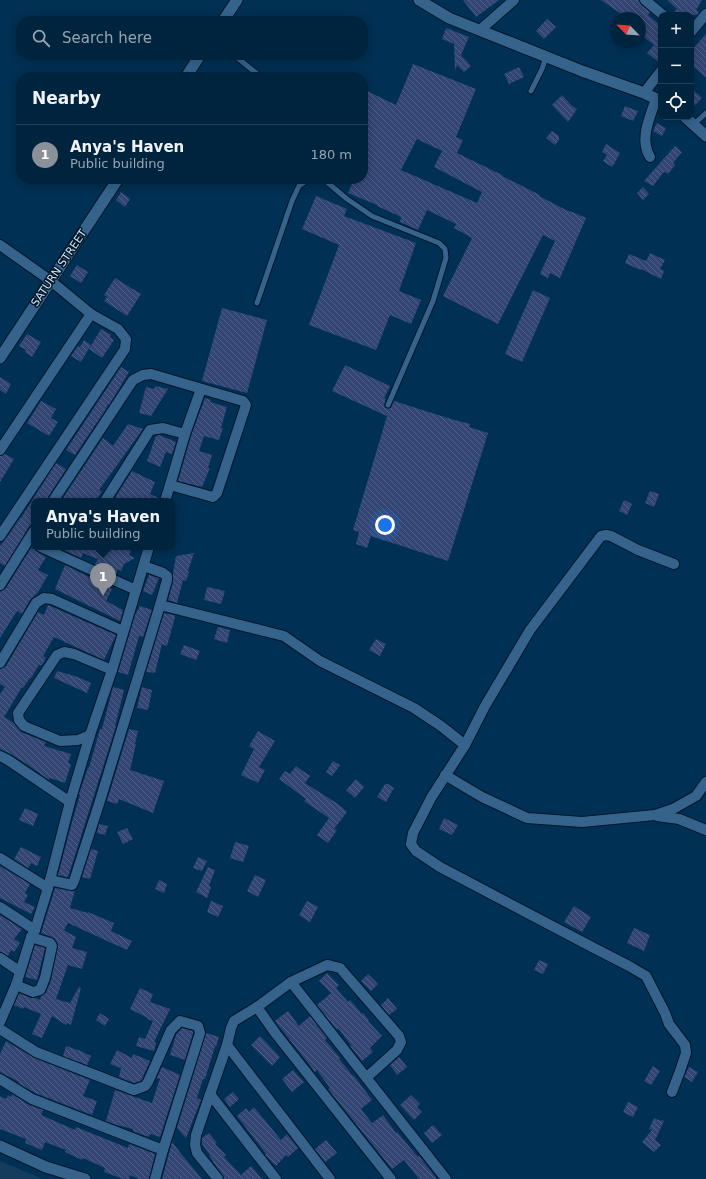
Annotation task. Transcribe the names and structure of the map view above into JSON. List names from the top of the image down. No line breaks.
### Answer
{"streets":{"street":["SATURN STREET"]},"north":"top left","page":{"map_buttons":["+","−"],"search":"Search here","heading":"Nearby","list":[{"mark":"1","name":"Anya's Haven","note":"Public building","value":"180 m"}],"popup":["Anya's Haven","Public building"],"pins":"1"}}
